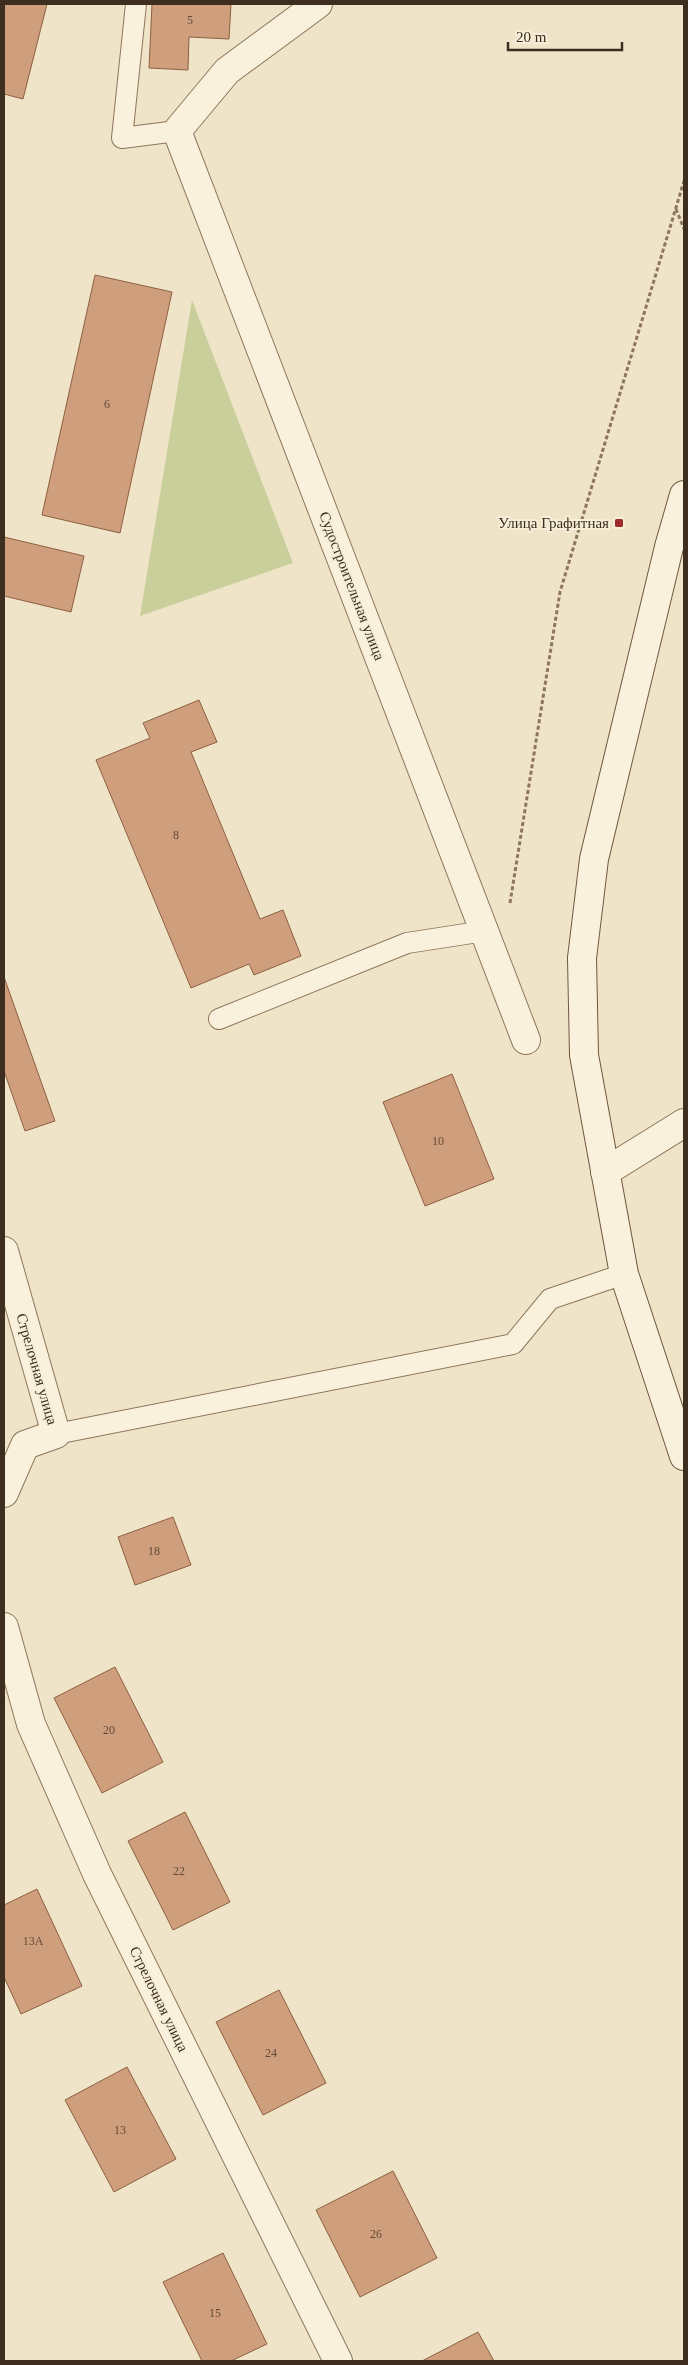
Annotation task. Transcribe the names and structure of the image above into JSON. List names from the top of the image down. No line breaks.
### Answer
{"streets":{"street":["Судостроительная улица","Стрелочная улица"]},"places":{"transit":["Улица Графитная"]},"house_numbers":["5","6","8","10","18","20","22","13А","24","13","26","15"],"scale_bar":"20 m"}
